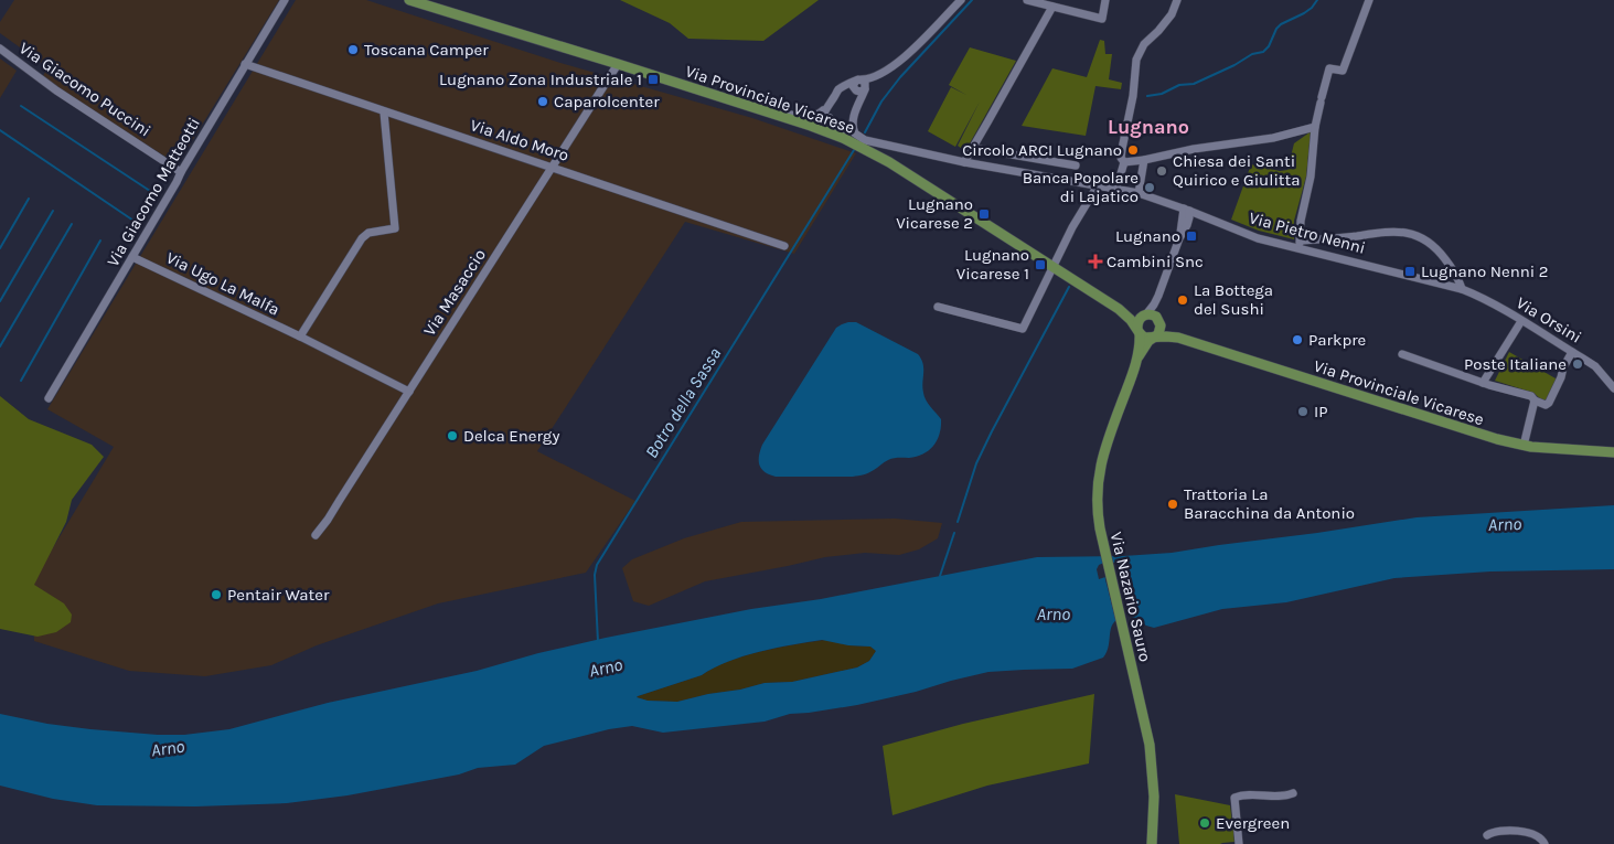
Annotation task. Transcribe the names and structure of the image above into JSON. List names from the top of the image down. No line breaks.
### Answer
{"streets":{"main road":["Via Provinciale Vicarese","Via Nazario Sauro"],"street":["Via Giacomo Puccini","Via Aldo Moro","Via Giacomo Matteotti","Via Pietro Nenni","Via Ugo La Malfa","Via Masaccio","Via Orsini"]},"crossings":[["Via Giacomo Puccini","Via Giacomo Matteotti"],["Via Provinciale Vicarese","Via Masaccio"],["Via Provinciale Vicarese","Via Nazario Sauro"],["Via Aldo Moro","Via Giacomo Matteotti"],["Via Aldo Moro","Via Masaccio"],["Via Giacomo Matteotti","Via Ugo La Malfa"],["Via Pietro Nenni","Via Orsini"],["Via Ugo La Malfa","Via Masaccio"]],"districts":["Lugnano"],"water":["Botro della Sassa","Arno"],"places":{"other":["Toscana Camper","Caparolcenter","Circolo ARCI Lugnano","Chiesa dei Santi Quirico e Giulitta","Banca Popolare di Lajatico","La Bottega del Sushi","Parkpre","Poste Italiane","IP","Delca Energy","Trattoria La Baracchina da Antonio","Pentair Water","Evergreen"],"transit":["Lugnano Zona Industriale 1","Lugnano Vicarese 2","Lugnano","Lugnano Vicarese 1","Lugnano Nenni 2"],"health":["Cambini Snc"]}}
